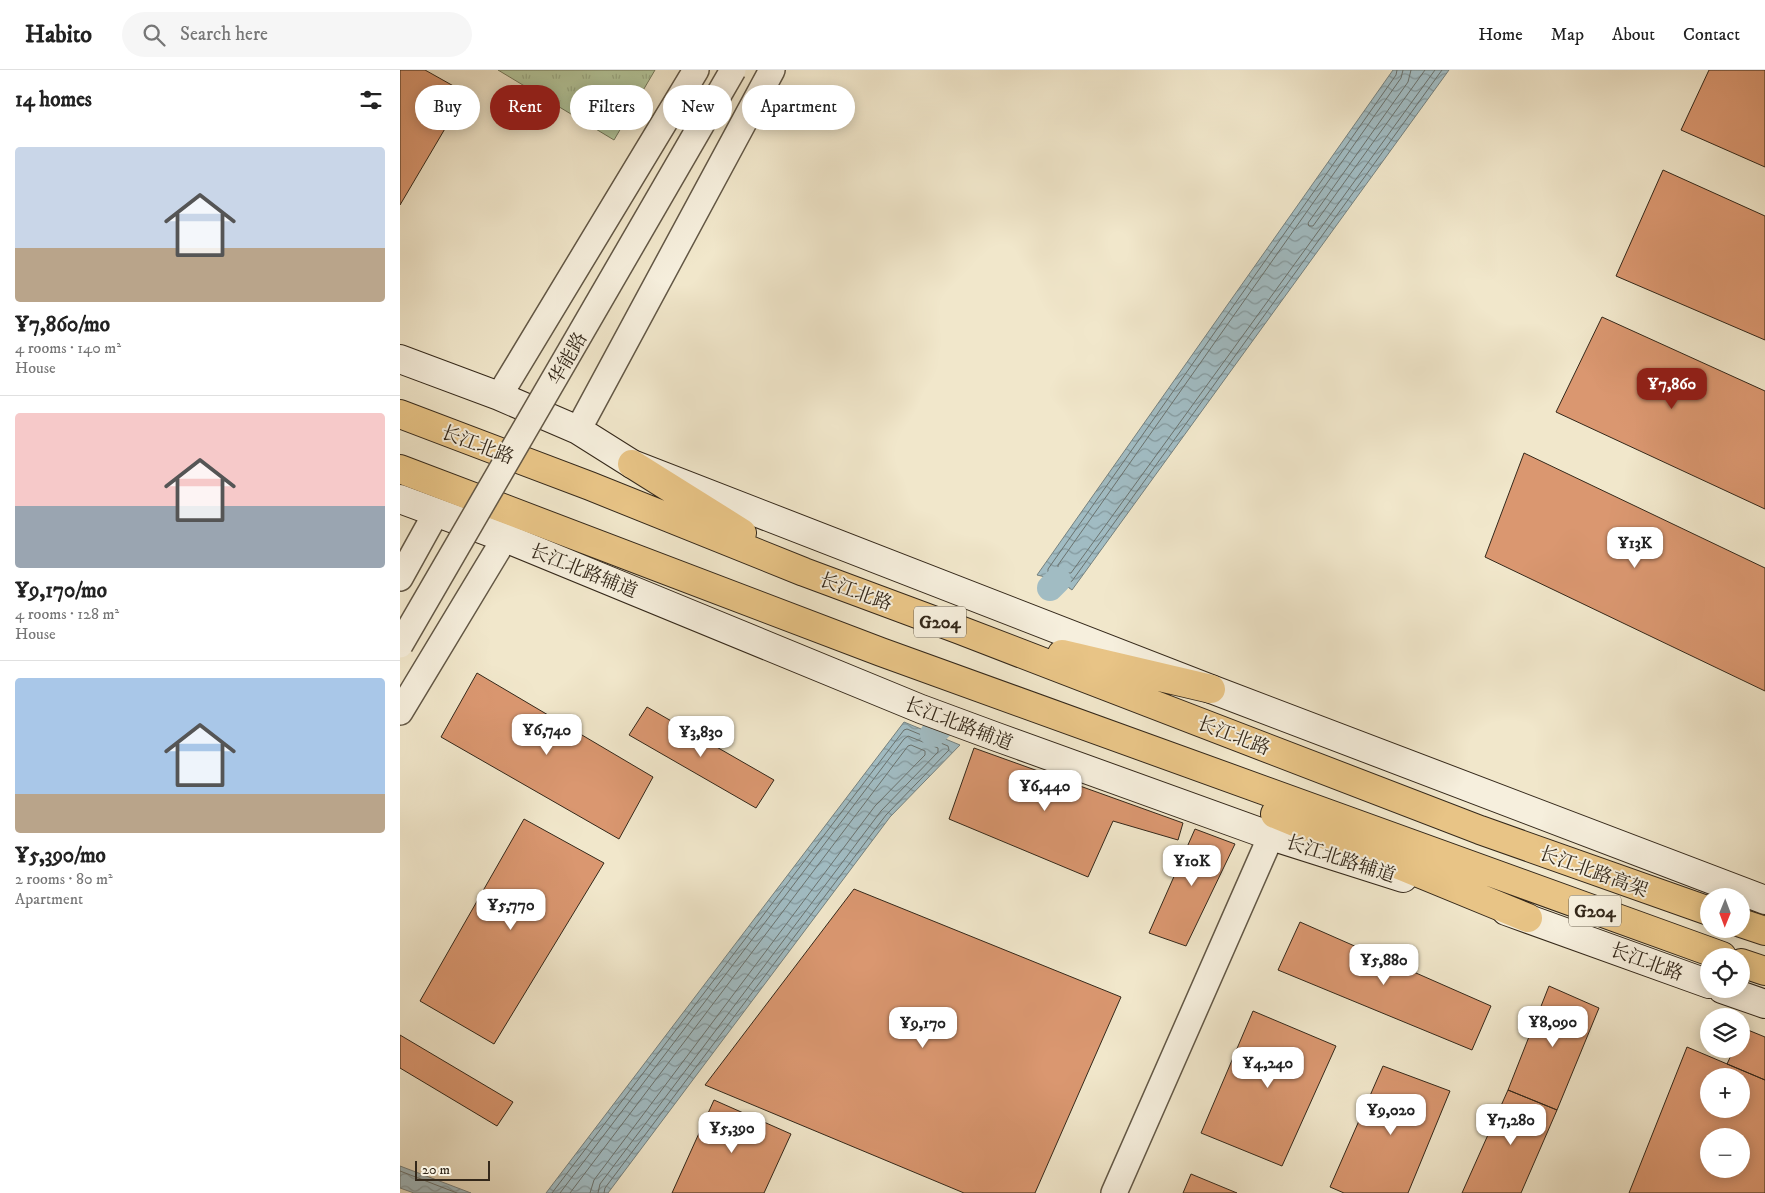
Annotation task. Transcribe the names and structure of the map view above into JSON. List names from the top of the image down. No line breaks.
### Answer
{"streets":{"highway":["长江北路","G204","长江北路高架"],"main road":["长江北路辅道"],"street":["华能路"]},"crossings":[["长江北路","长江北路辅道"],["长江北路","长江北路高架"],["G204","长江北路高架"]],"scale_bar":"20 m","north":"bottom","page":{"header":"Habito","search":"Search here","nav":["Home","Map","About","Contact"],"heading":"14 homes","chip":["Buy","Rent","Filters","New","Apartment"],"list":[{"name":"¥7,860/mo","note":"4 rooms · 140 m² · House"},{"name":"¥9,170/mo","note":"4 rooms · 128 m² · House"},{"name":"¥5,390/mo","note":"2 rooms · 80 m² · Apartment"}],"price":["¥7,860","¥13K","¥6,740","¥3,830","¥6,440","¥10K","¥5,770","¥5,880","¥8,090","¥9,170","¥4,240","¥9,020","¥7,280","¥5,390"],"map_buttons":["+","−"],"scale":"20 m"}}
